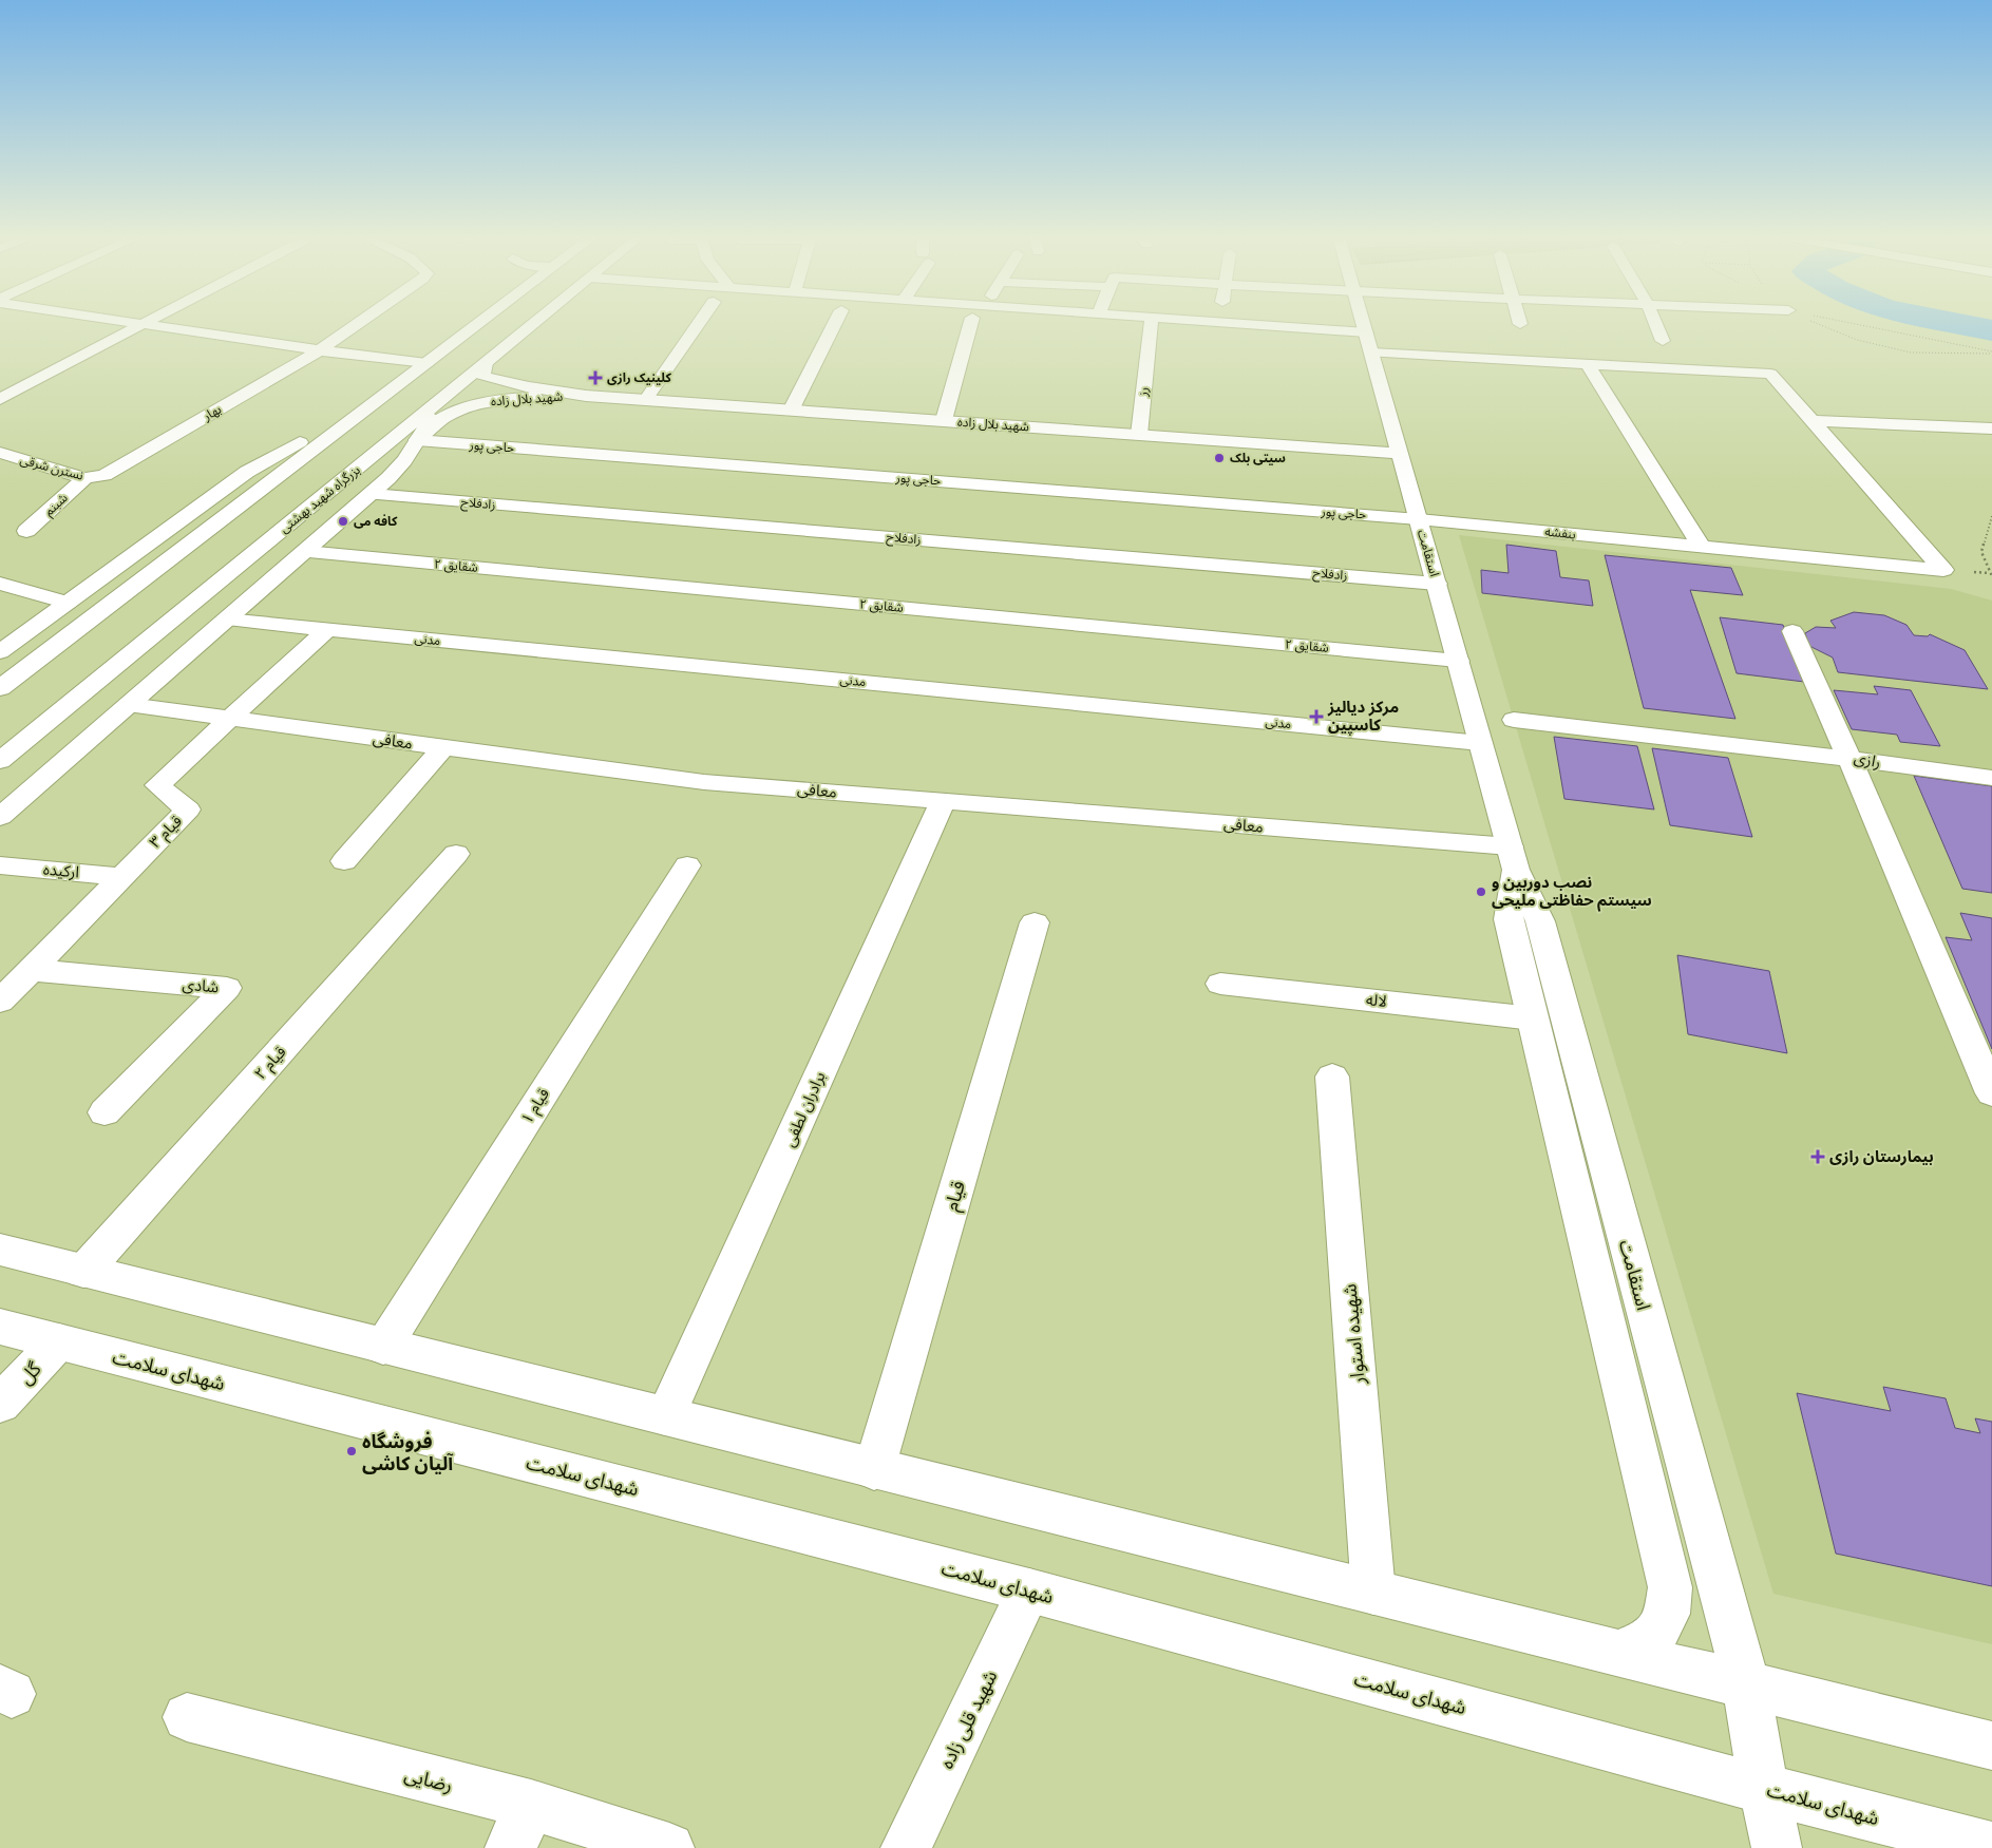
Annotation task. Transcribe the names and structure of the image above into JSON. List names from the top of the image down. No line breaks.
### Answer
{"streets":{"main road":["رز","شهید بلال زاده","بهار","حاجی پور","نسترن شرقی","بزرگراه شهید بهشتی","زادفلاح","شبنم","بنفشه","استقامت","شقایق ۲","مدنی","معافی","رازی","قیام ۳","ارکیده","شادی","لاله","قیام ۲","قیام ۱","برادران لطفی","قیام","شهیده استوار","شهدای سلامت","گل","شهید قلی زاده","رضایی"]},"crossings":[["رز","شهید بلال زاده"],["شهید بلال زاده","حاجی پور"],["شهید بلال زاده","بزرگراه شهید بهشتی"],["شهید بلال زاده","استقامت"],["بهار","نسترن شرقی"],["حاجی پور","بنفشه"],["حاجی پور","استقامت"],["نسترن شرقی","شبنم"],["زادفلاح","استقامت"],["بنفشه","استقامت"],["استقامت","شقایق ۲"],["استقامت","مدنی"],["استقامت","معافی"],["استقامت","لاله"],["استقامت","شهدای سلامت"],["مدنی","قیام ۳"],["معافی","قیام ۳"],["معافی","برادران لطفی"],["قیام ۳","ارکیده"],["قیام ۳","شادی"],["شهدای سلامت","گل"],["شهدای سلامت","شهید قلی زاده"]],"places":{"health":["کلینیک رازی","مرکز دیالیز کاسپین","بیمارستان رازی"],"other":["سیتی بلک","کافه می","نصب دوربین و سیستم حفاظتی ملیحی","فروشگاه آلیان کاشی"]}}
